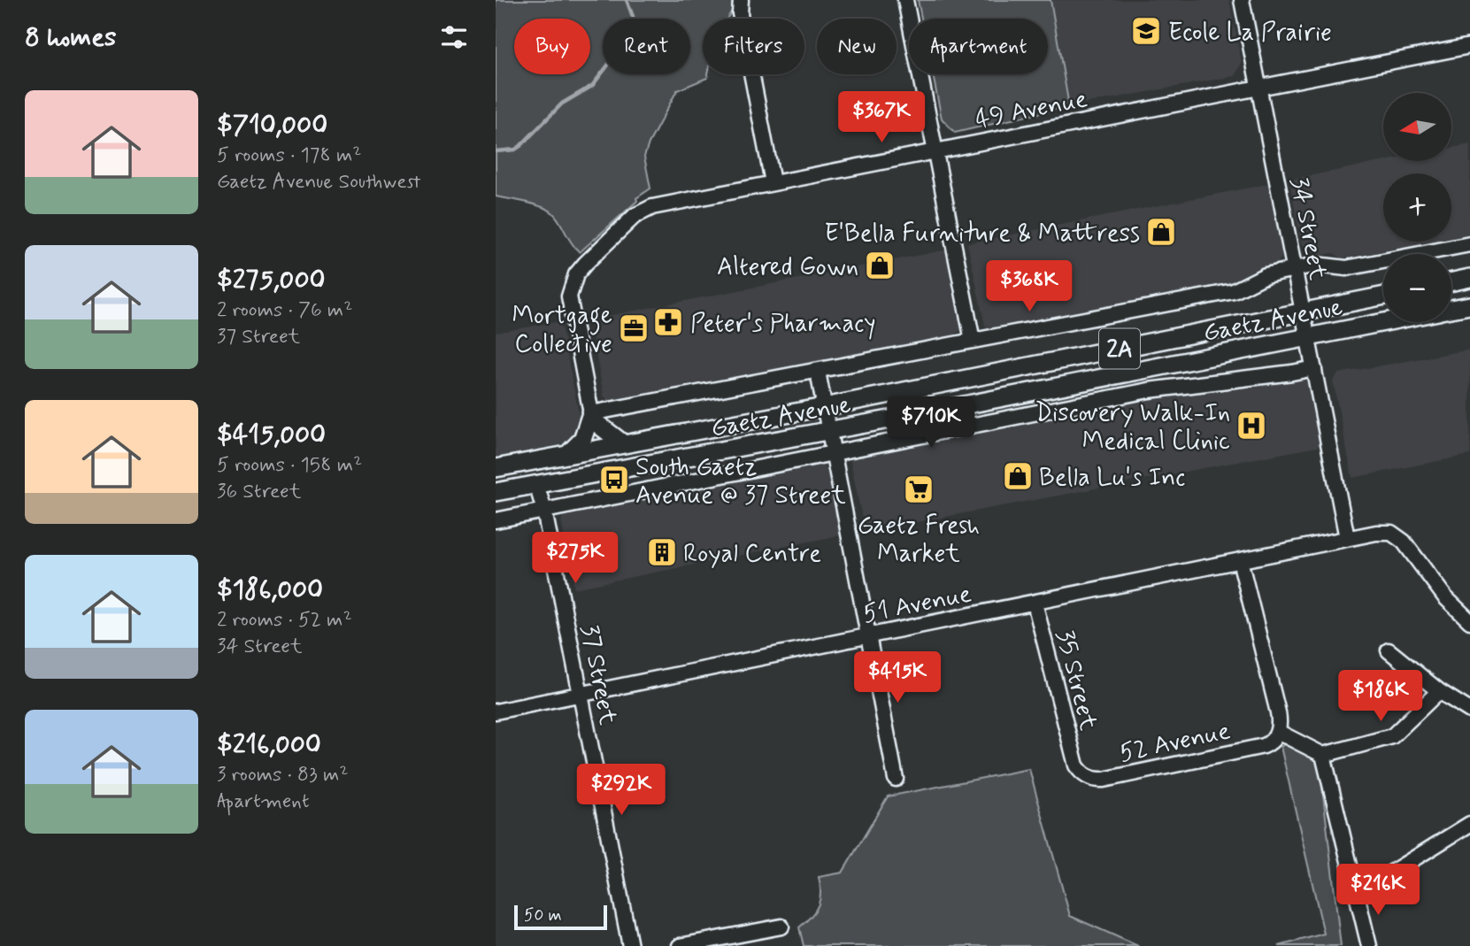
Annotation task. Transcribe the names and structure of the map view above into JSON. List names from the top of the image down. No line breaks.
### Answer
{"streets":{"main road":["Gaetz Avenue","2A"],"street":["49 Avenue","34 Street","51 Avenue","37 Street","35 Street","52 Avenue"]},"crossings":[["49 Avenue","34 Street"],["34 Street","Gaetz Avenue"],["34 Street","51 Avenue"],["Gaetz Avenue","37 Street"],["51 Avenue","37 Street"],["51 Avenue","35 Street"],["35 Street","52 Avenue"]],"places":{"school or university":["Ecole La Prairie"],"shop":["E'Bella Furniture & Mattress","Altered Gown","Bella Lu's Inc"],"pharmacy":["Peter's Pharmacy"],"office":["Mortgage Collective"],"hospital":["Discovery Walk-In Medical Clinic"],"bus stop":["South Gaetz Avenue @ 37 Street"],"supermarket":["Gaetz Fresh Market"],"building":["Royal Centre"]},"scale_bar":"50 m","north":"left","page":{"heading":"8 homes","chip":["Buy","Rent","Filters","New","Apartment"],"list":[{"name":"$710,000","note":"5 rooms · 178 m² · Gaetz Avenue Southwest"},{"name":"$275,000","note":"2 rooms · 76 m² · 37 Street"},{"name":"$415,000","note":"5 rooms · 158 m² · 36 Street"},{"name":"$186,000","note":"2 rooms · 52 m² · 34 Street"},{"name":"$216,000","note":"3 rooms · 83 m² · Apartment"}],"price":["$367K","$368K","$710K","$275K","$415K","$186K","$292K","$216K"],"map_buttons":["+","−"],"scale":"50 m"}}
